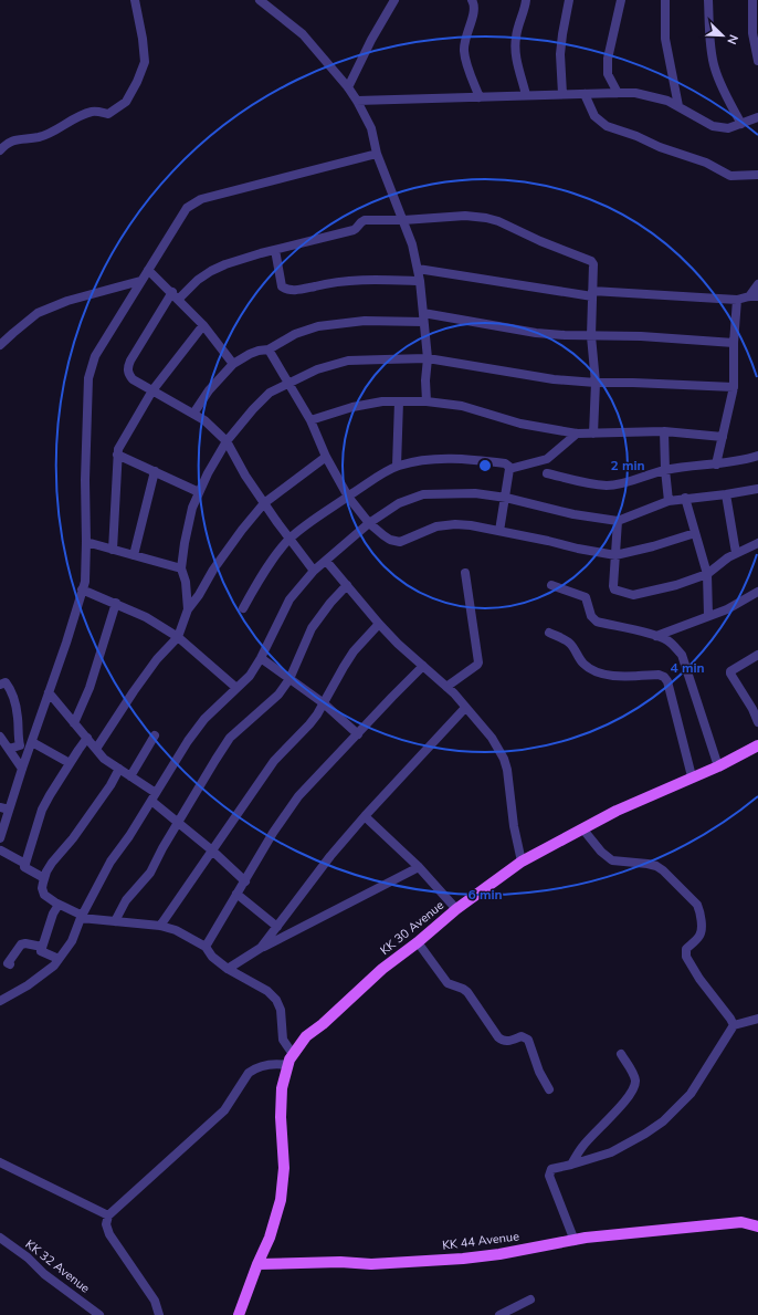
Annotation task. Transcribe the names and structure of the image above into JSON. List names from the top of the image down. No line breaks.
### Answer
{"streets":{"main road":["KK 30 Avenue","KK 44 Avenue"],"street":["KK 32 Avenue"]},"crossings":[["KK 30 Avenue","KK 44 Avenue"]],"north":"bottom right","rings":["2 min","4 min","6 min"]}
